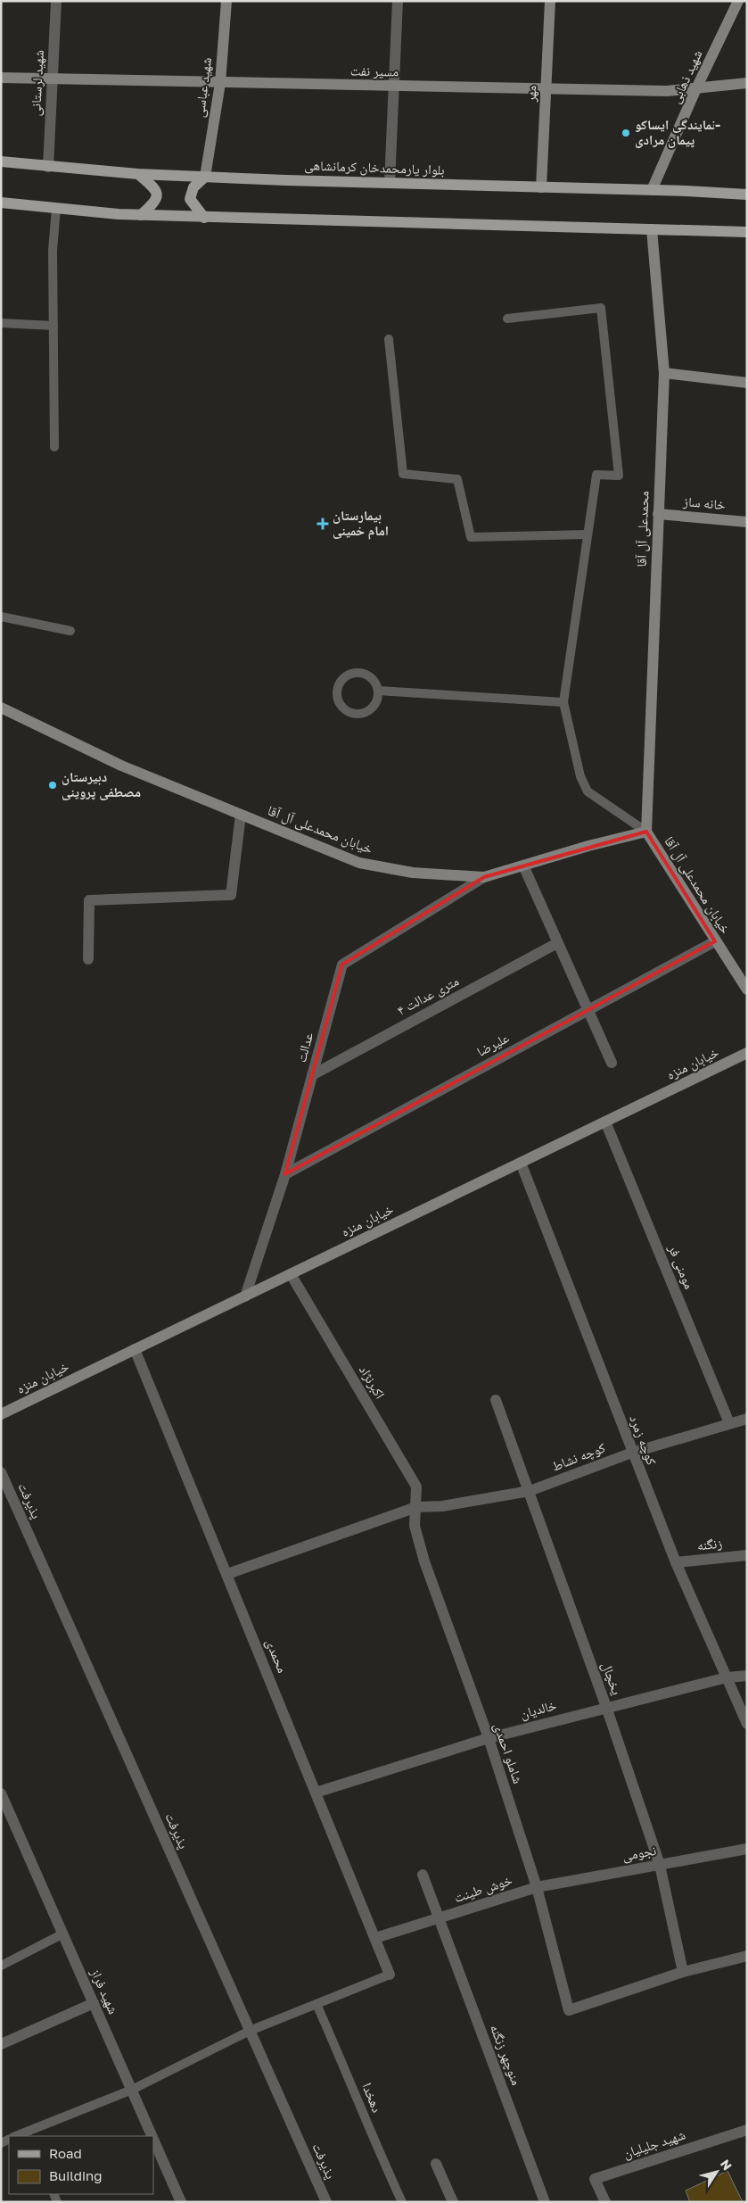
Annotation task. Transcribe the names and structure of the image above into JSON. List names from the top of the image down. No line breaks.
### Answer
{"streets":{"main road":["بلوار یارمحمدخان کرمانشاهی"],"street":["مسیر نفت","شهید ذهابی","شهید لرستانی","شهید عباسی","مهر","خانه ساز","محمدعلی آل آقا","خیابان محمدعلی آل آقا","۴ متری عدالت","علیرضا","عدالت","خیابان منزه","مومنی فر","اکبرنژاد","کوچه زمرد","کوچه نشاط","پذیرفت","زنگنه","محمدی","یخچال","خالدیان","شاملو احمدی","نجومی","خوش طینت","شهید فراز","منوچهر زنگنه","شهید جلیلیان"],"lane":["دهخدا"]},"crossings":[["مسیر نفت","شهید ذهابی"],["مسیر نفت","شهید لرستانی"],["مسیر نفت","شهید عباسی"],["مسیر نفت","مهر"],["شهید ذهابی","بلوار یارمحمدخان کرمانشاهی"],["شهید لرستانی","بلوار یارمحمدخان کرمانشاهی"],["شهید عباسی","بلوار یارمحمدخان کرمانشاهی"],["مهر","بلوار یارمحمدخان کرمانشاهی"],["خانه ساز","محمدعلی آل آقا"],["محمدعلی آل آقا","خیابان محمدعلی آل آقا"],["خیابان محمدعلی آل آقا","علیرضا"],["خیابان محمدعلی آل آقا","عدالت"],["۴ متری عدالت","عدالت"],["علیرضا","عدالت"],["عدالت","خیابان منزه"],["خیابان منزه","مومنی فر"],["خیابان منزه","اکبرنژاد"],["خیابان منزه","کوچه زمرد"],["خیابان منزه","محمدی"],["مومنی فر","کوچه نشاط"],["اکبرنژاد","کوچه نشاط"],["اکبرنژاد","شاملو احمدی"],["کوچه زمرد","کوچه نشاط"],["کوچه زمرد","زنگنه"],["کوچه زمرد","خالدیان"],["کوچه نشاط","محمدی"],["کوچه نشاط","یخچال"],["کوچه نشاط","شاملو احمدی"],["محمدی","خالدیان"],["محمدی","خوش طینت"],["یخچال","خالدیان"],["یخچال","شاملو احمدی"],["یخچال","نجومی"],["خالدیان","شاملو احمدی"],["شاملو احمدی","نجومی"],["شاملو احمدی","خوش طینت"],["نجومی","خوش طینت"],["خوش طینت","منوچهر زنگنه"]],"places":{"other":["نمایندگی ایساکو- پیمان مرادی","دبیرستان مصطفی پروینی"],"health":["بیمارستان امام خمینی"]},"legend":["Road","Building"],"north":"top right"}
